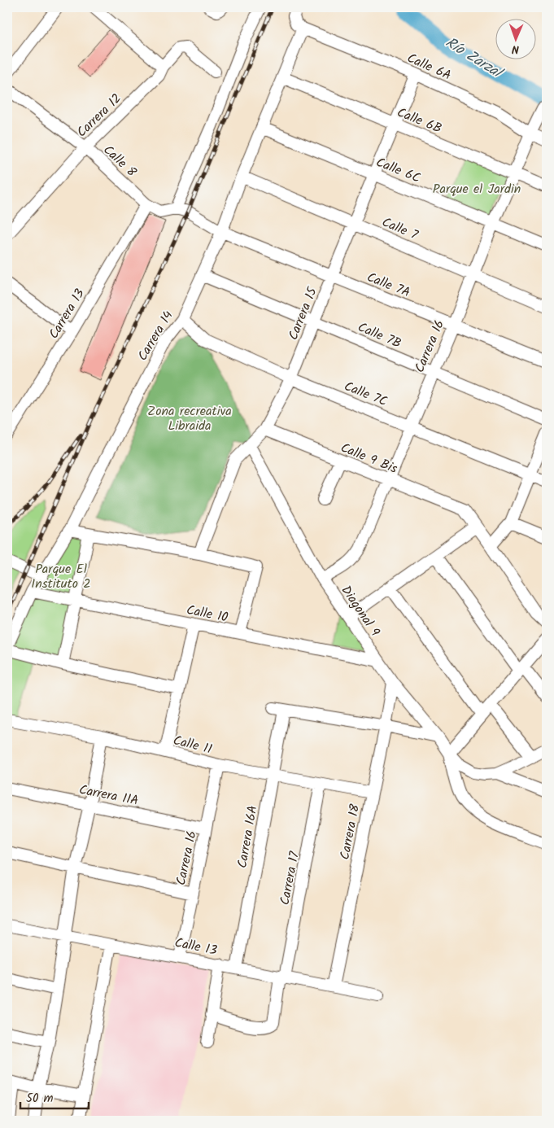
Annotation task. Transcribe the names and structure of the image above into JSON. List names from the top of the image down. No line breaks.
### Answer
{"streets":{"street":["Calle 6A","Carrera 12","Calle 6B","Calle 8","Calle 6C","Calle 7","Calle 7A","Carrera 13","Carrera 15","Calle 7B","Carrera 14","Carrera 16","Calle 7C","Calle 9 Bis","Diagonal 9","Calle 10","Calle 11","Carrera 11A","Carrera 18","Carrera 16A","Carrera 17","Calle 13"]},"crossings":[["Calle 6A","Carrera 15"],["Calle 6A","Carrera 14"],["Calle 6A","Carrera 16"],["Carrera 12","Calle 8"],["Calle 6B","Carrera 15"],["Calle 6B","Carrera 14"],["Calle 6B","Carrera 16"],["Calle 8","Calle 7A"],["Calle 8","Carrera 13"],["Calle 8","Carrera 14"],["Calle 6C","Carrera 15"],["Calle 6C","Carrera 14"],["Calle 6C","Carrera 16"],["Calle 7","Carrera 15"],["Calle 7","Carrera 14"],["Calle 7","Carrera 16"],["Calle 7A","Carrera 15"],["Calle 7A","Carrera 14"],["Calle 7A","Carrera 16"],["Carrera 15","Calle 7B"],["Carrera 15","Calle 7C"],["Carrera 15","Calle 9 Bis"],["Carrera 15","Diagonal 9"],["Calle 7B","Carrera 14"],["Calle 7B","Carrera 16"],["Carrera 14","Calle 7C"],["Carrera 14","Calle 10"],["Carrera 16","Calle 7C"],["Carrera 16","Calle 9 Bis"],["Carrera 16","Diagonal 9"],["Carrera 16","Calle 11"],["Carrera 16","Carrera 11A"],["Carrera 16","Calle 13"],["Diagonal 9","Calle 10"],["Diagonal 9","Carrera 18"],["Calle 11","Carrera 18"],["Calle 11","Carrera 16A"],["Calle 11","Carrera 17"],["Carrera 18","Carrera 16A"],["Carrera 18","Calle 13"],["Carrera 16A","Calle 13"],["Carrera 17","Calle 13"]],"water":["Río Zarzal"],"parks":["Parque el Jardin","Zona recreativa Libraida","Parque El Instituto 2"],"scale_bar":"50 m","north":"bottom"}
